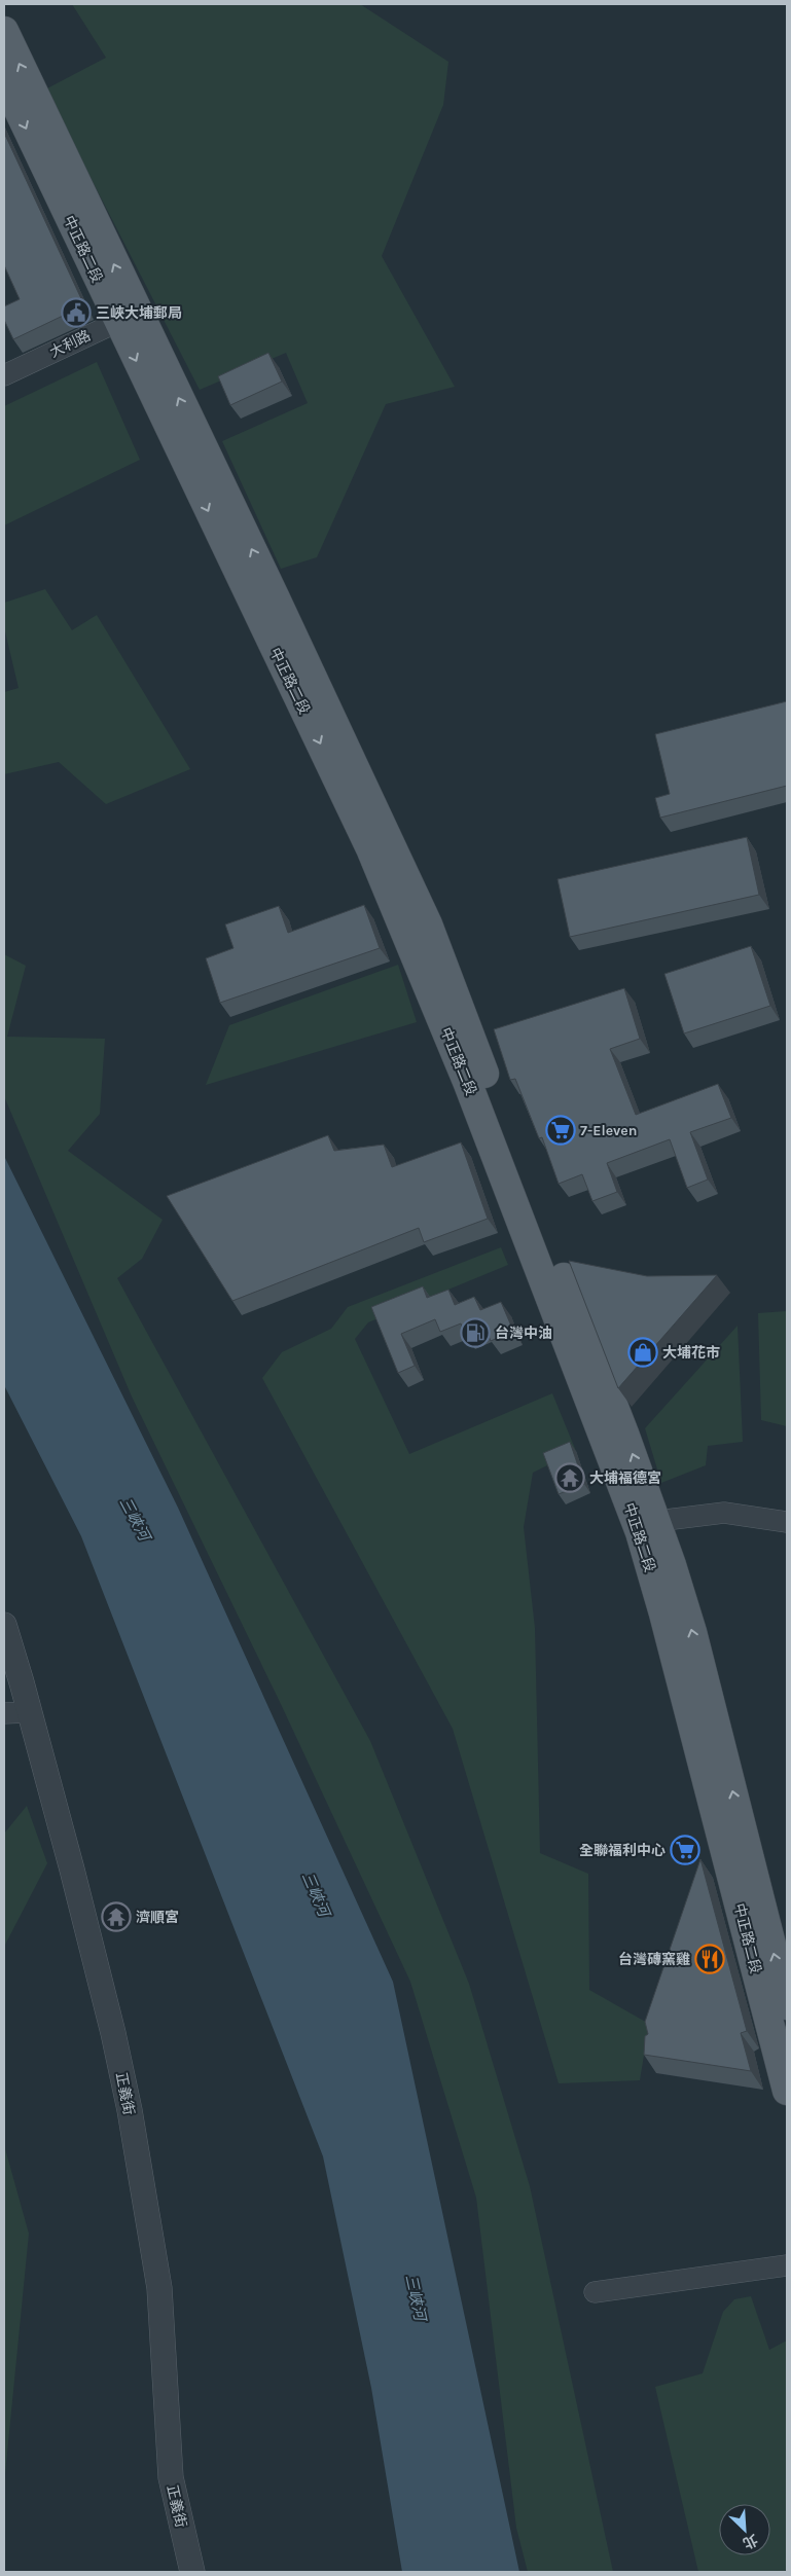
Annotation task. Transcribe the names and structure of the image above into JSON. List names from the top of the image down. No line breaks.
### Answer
{"streets":{"main road":["中正路二段"],"street":["大利路","正義街"]},"crossings":[["中正路二段","大利路"]],"water":["三峽河"],"places":{"public building":["三峽大埔郵局"],"supermarket":["7-Eleven","全聯福利中心"],"fuel station":["台灣中油"],"shop":["大埔花市"],"temple":["大埔福德宮","濟順宮"],"restaurant":["台灣磚窯雞"]},"north":"bottom right"}
